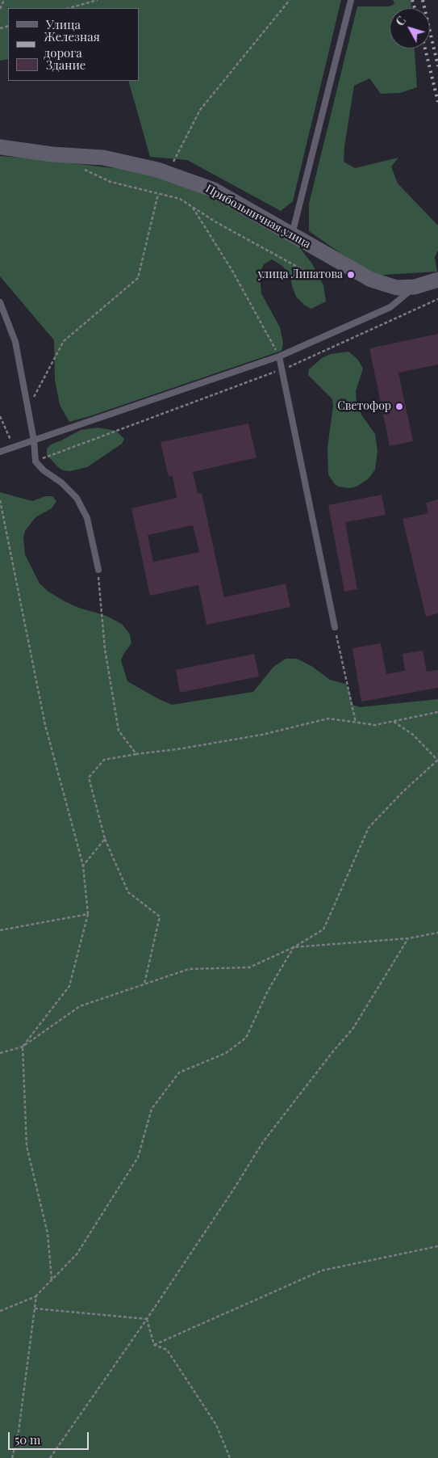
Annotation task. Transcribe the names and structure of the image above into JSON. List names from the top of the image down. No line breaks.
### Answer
{"streets":{"street":["Прибольничная улица"]},"places":["улица Липатова","Светофор"],"legend":["Улица","Железная дорога","Здание"],"scale_bar":"50 m","north":"top left"}
